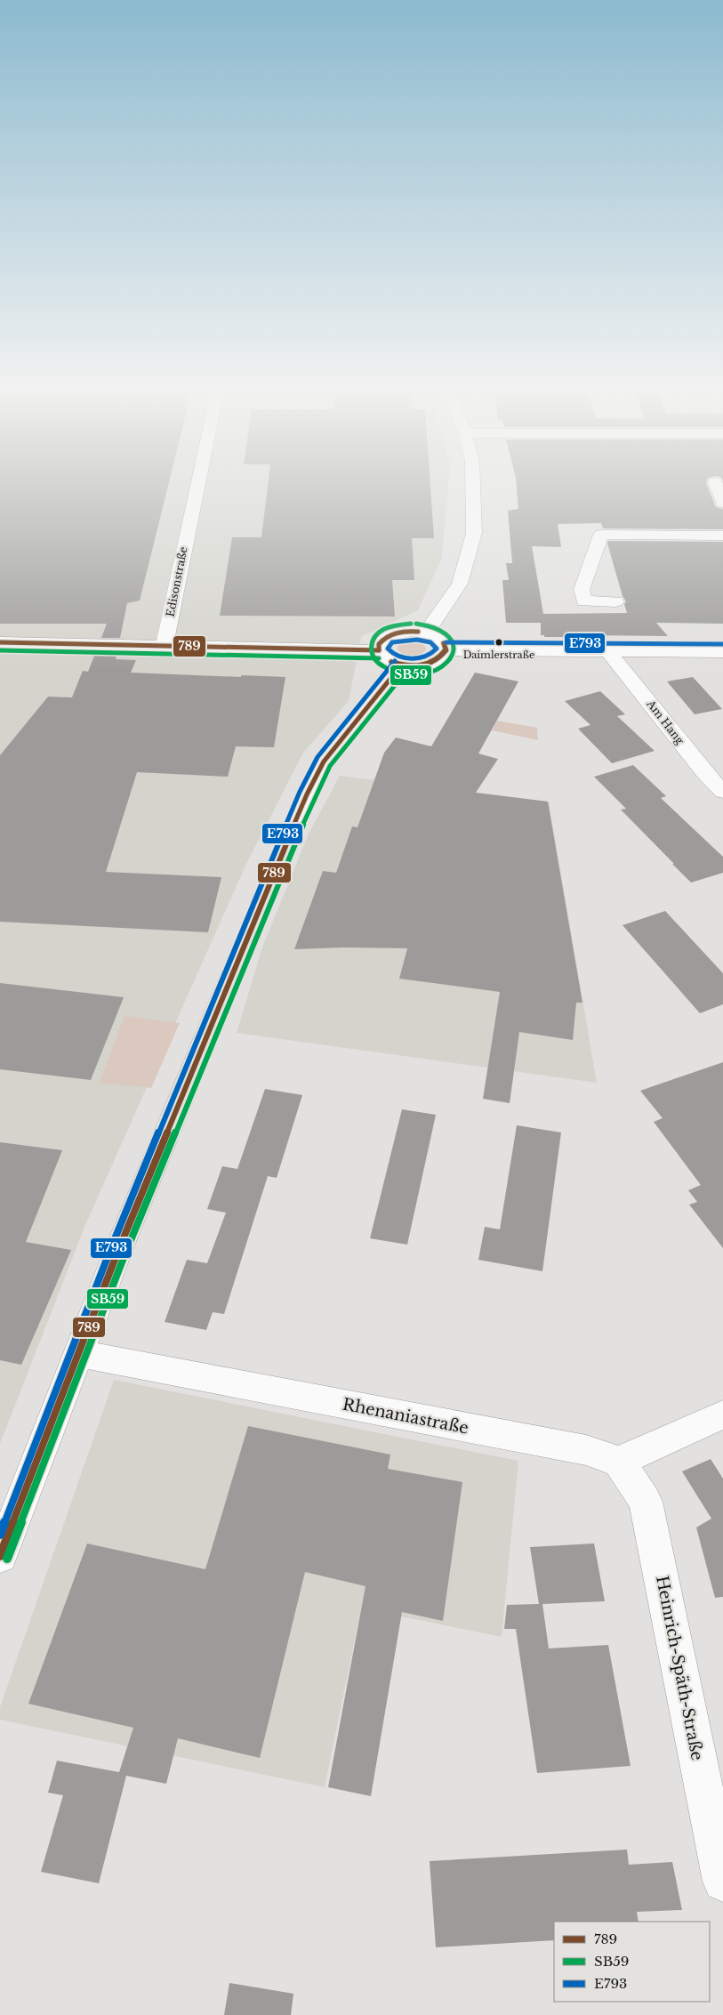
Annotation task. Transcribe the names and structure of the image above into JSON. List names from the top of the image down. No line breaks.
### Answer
{"streets":{"street":["Edisonstraße","Am Hang","Rhenaniastraße","Heinrich-Späth-Straße"]},"crossings":[["Rhenaniastraße","Heinrich-Späth-Straße"]],"places":["Daimlerstraße"],"lines":["transit line SB59","transit line 789","transit line E793"],"legend":["789","SB59","E793"]}
